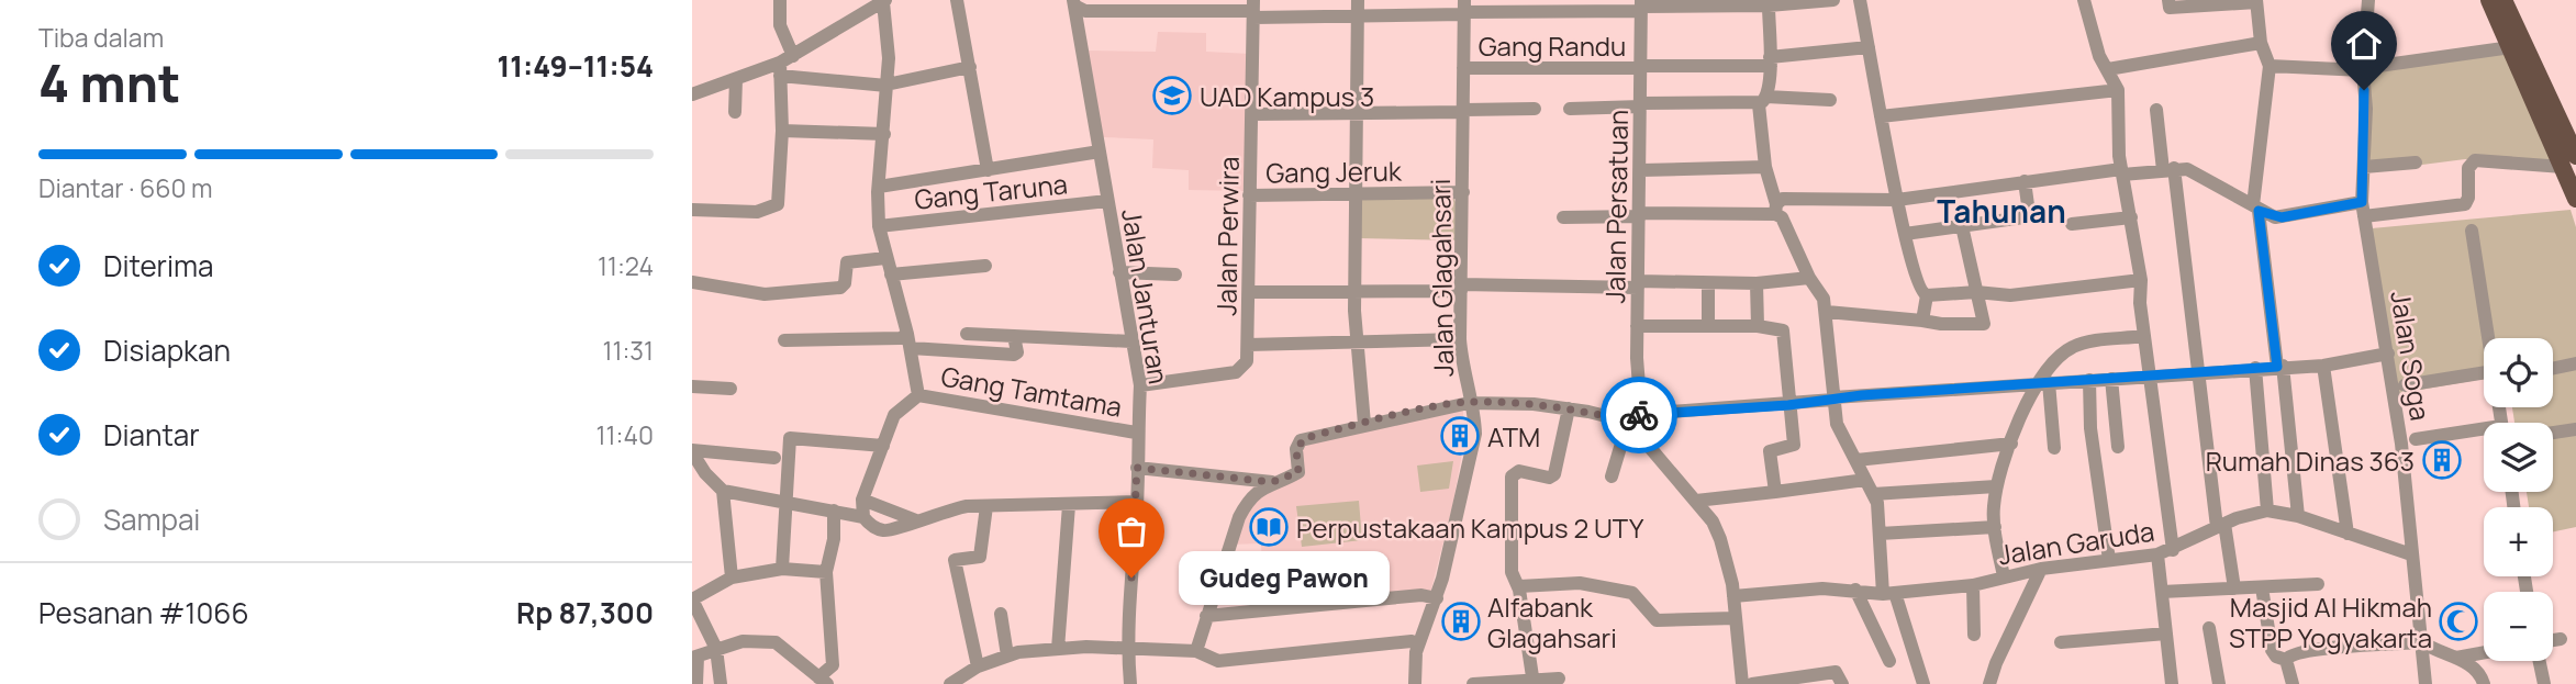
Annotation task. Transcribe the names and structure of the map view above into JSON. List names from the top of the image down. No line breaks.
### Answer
{"streets":{"street":["Gang Randu","Gang Jeruk","Gang Taruna","Jalan Persatuan","Jalan Perwira","Jalan Glagahsari","Jalan Janturan","Jalan Soga","Gang Tamtama","Jalan Garuda"]},"crossings":[["Gang Randu","Jalan Persatuan"],["Gang Randu","Jalan Glagahsari"],["Gang Jeruk","Jalan Perwira"],["Gang Jeruk","Jalan Glagahsari"],["Gang Taruna","Jalan Janturan"],["Jalan Perwira","Jalan Janturan"],["Jalan Janturan","Gang Tamtama"],["Jalan Soga","Jalan Garuda"]],"districts":["Tahunan"],"places":{"school or university":["UAD Kampus 3"],"building":["ATM","Rumah Dinas 363","Alfabank Glagahsari"],"library":["Perpustakaan Kampus 2 UTY"],"other":["Gudeg Pawon"],"mosque":["Masjid Al Hikmah STPP Yogyakarta"]},"page":{"heading":["4 mnt","Tiba dalam","11:49–11:54"],"panel":["Pesanan #1066","Rp 87,300"],"bar":"Diantar · 660 m","list":[["Diterima","11:24"],["Disiapkan","11:31"],["Diantar","11:40"],"Sampai"],"map_buttons":["+","−"],"bubble":"Gudeg Pawon"}}
